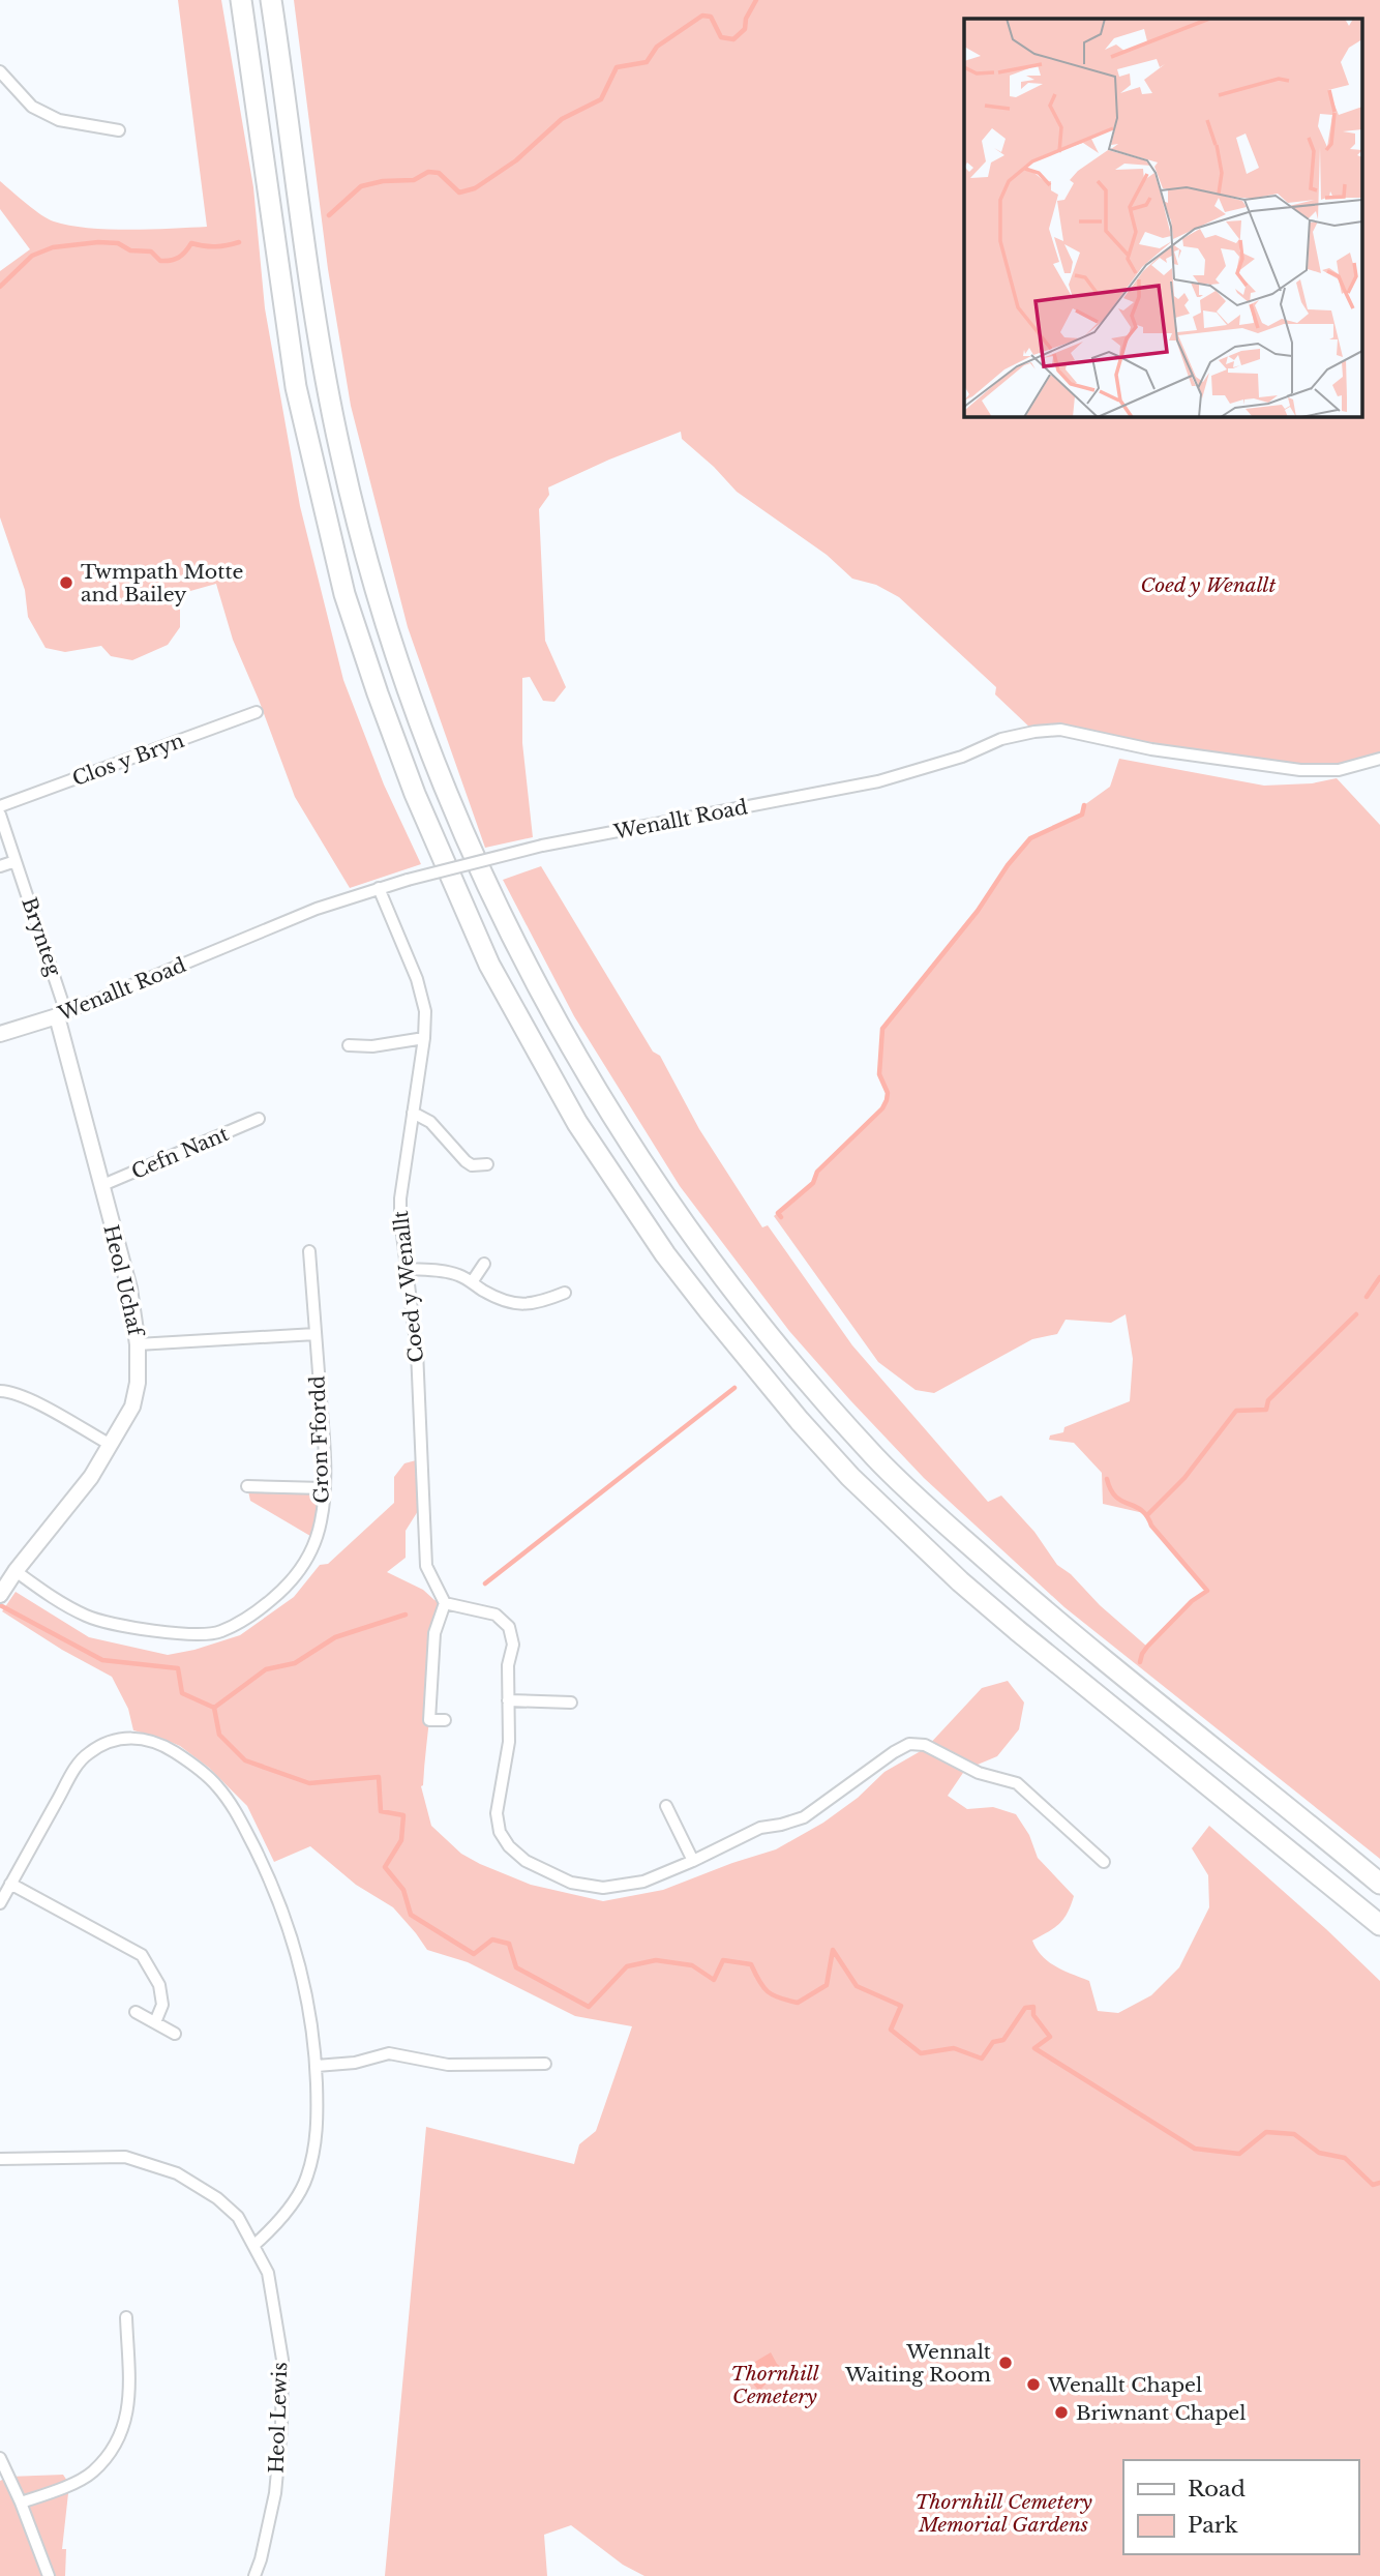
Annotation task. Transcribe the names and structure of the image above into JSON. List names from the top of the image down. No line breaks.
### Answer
{"streets":{"street":["Clos y Bryn","Wenallt Road","Brynteg","Cefn Nant","Heol Uchaf","Coed y Wenallt","Gron Ffordd","Heol Lewis"]},"crossings":[["Wenallt Road","Brynteg"],["Wenallt Road","Heol Uchaf"],["Wenallt Road","Coed y Wenallt"],["Brynteg","Heol Uchaf"],["Cefn Nant","Heol Uchaf"],["Heol Uchaf","Gron Ffordd"]],"parks":["Coed y Wenallt","Thornhill Cemetery","Thornhill Cemetery Memorial Gardens"],"places":["Twmpath Motte and Bailey","Wennalt Waiting Room","Wenallt Chapel","Briwnant Chapel"],"legend":["Road","Park"]}
